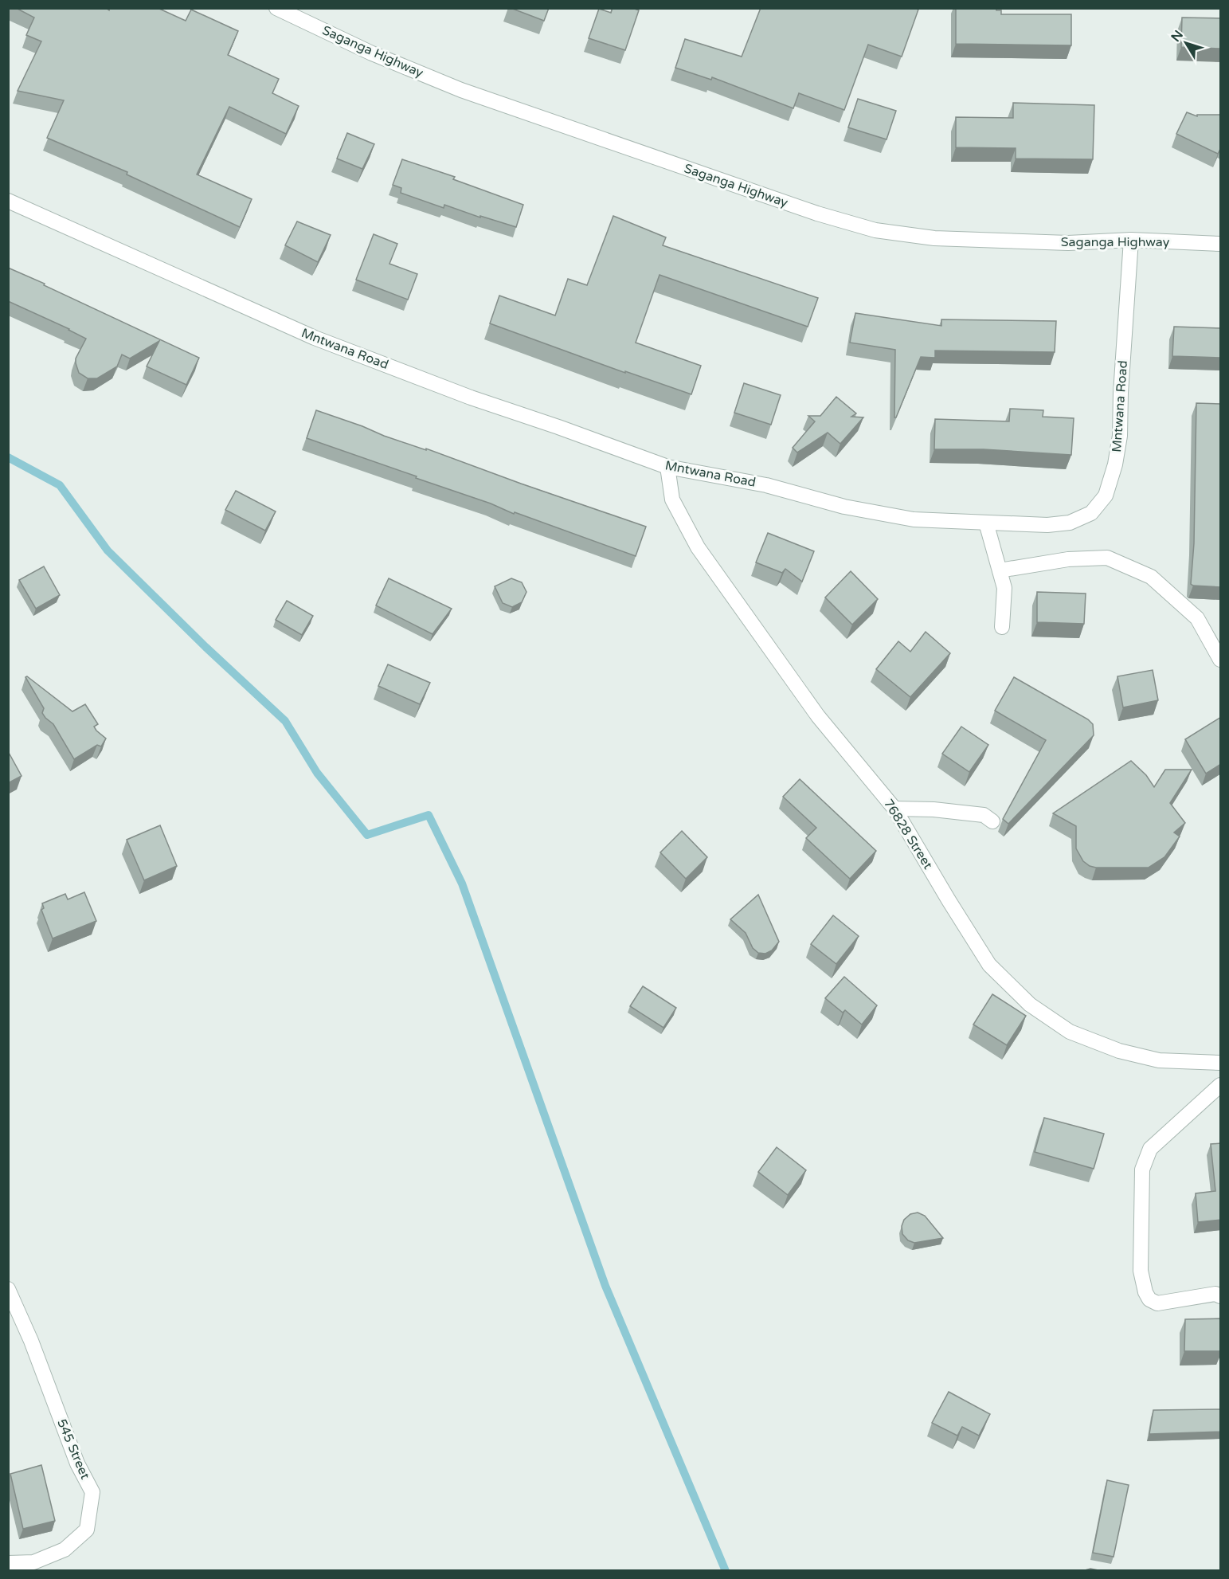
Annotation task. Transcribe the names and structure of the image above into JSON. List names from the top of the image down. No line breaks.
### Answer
{"streets":{"street":["Saganga Highway","Mntwana Road","76828 Street","545 Street"]},"crossings":[["Saganga Highway","Mntwana Road"],["Mntwana Road","76828 Street"]],"north":"top left"}
